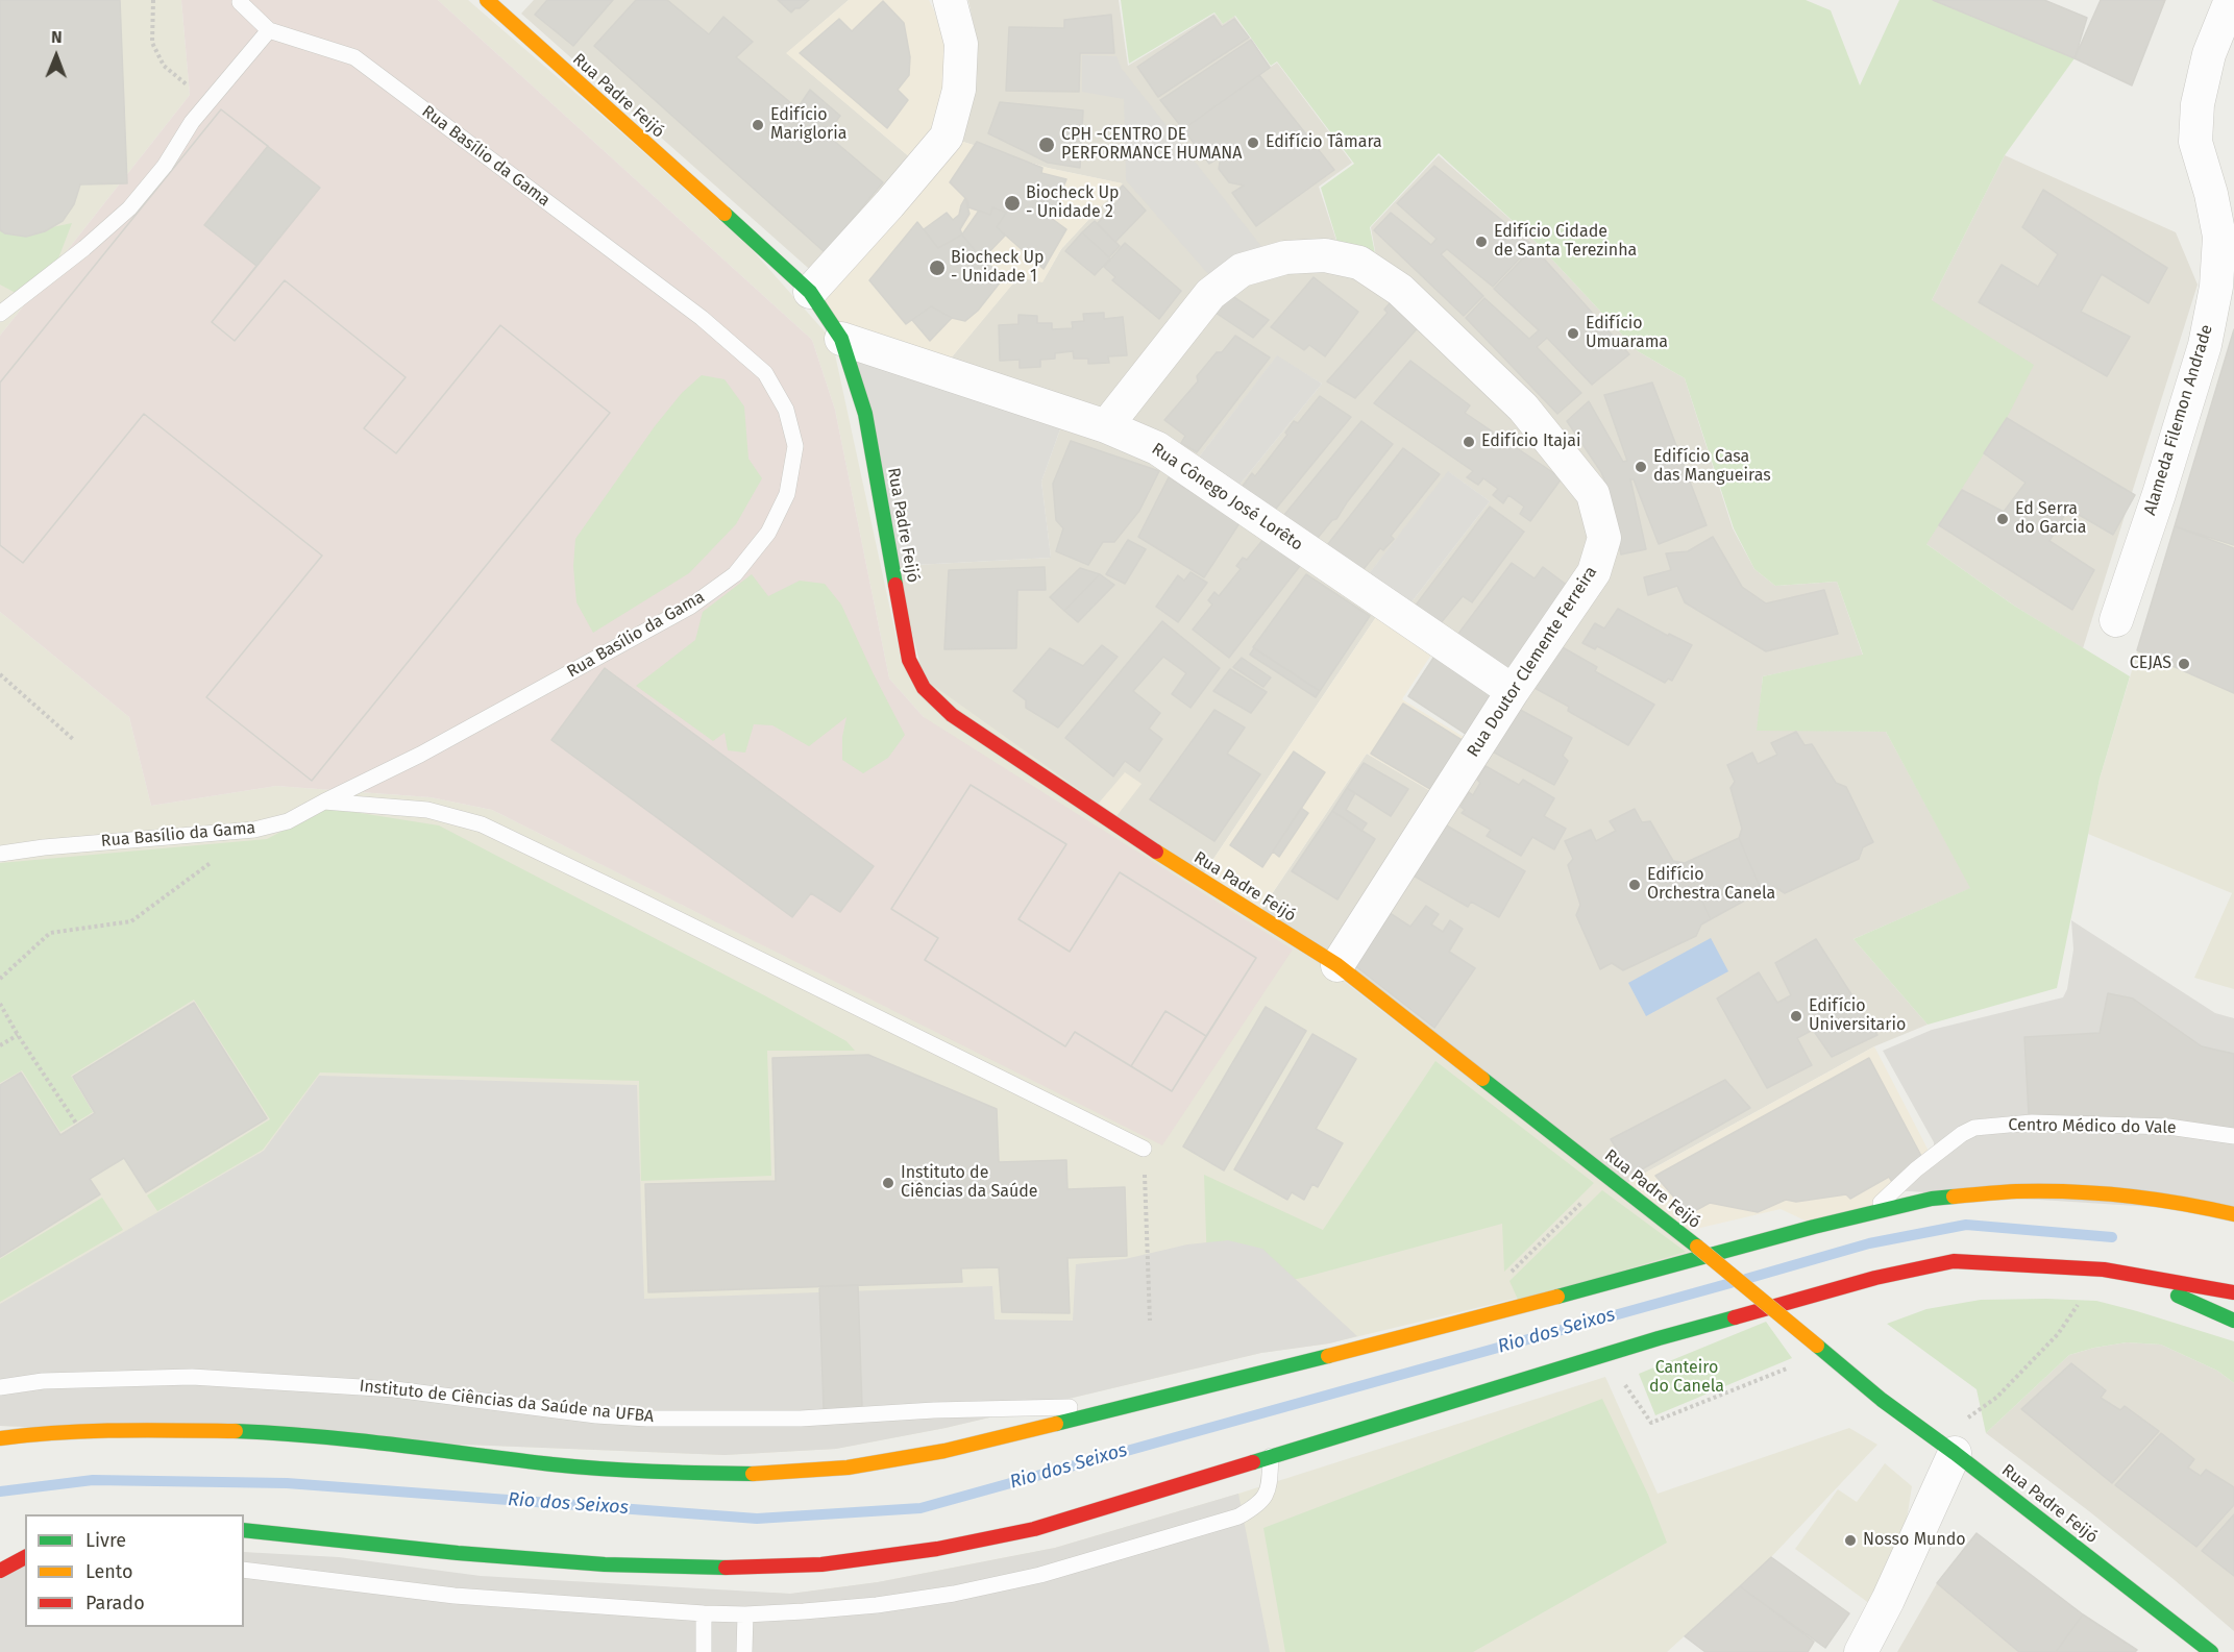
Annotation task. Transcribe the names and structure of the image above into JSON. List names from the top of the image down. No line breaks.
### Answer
{"streets":{"main road":["Rua Padre Feijó"],"street":["Alameda Filemon Andrade","Rua Cônego José Lorêto","Rua Doutor Clemente Ferreira"],"lane":["Rua Basílio da Gama","Centro Médico do Vale","Instituto de Ciências da Saúde na UFBA"]},"crossings":[["Rua Padre Feijó","Rua Cônego José Lorêto"],["Rua Padre Feijó","Rua Doutor Clemente Ferreira"],["Rua Cônego José Lorêto","Rua Doutor Clemente Ferreira"]],"water":["Rio dos Seixos"],"parks":["Canteiro do Canela"],"places":["Edifício Marigloria","Edifício Tâmara","CPH -CENTRO DE PERFORMANCE HUMANA","Biocheck Up - Unidade 2","Edifício Cidade de Santa Terezinha","Biocheck Up - Unidade 1","Edifício Umuarama","Edifício Itajai","Edifício Casa das Mangueiras","Ed Serra do Garcia","CEJAS","Edifício Orchestra Canela","Edifício Universitario","Instituto de Ciências da Saúde","Nosso Mundo"],"legend":["Livre","Lento","Parado"],"north":"top"}
